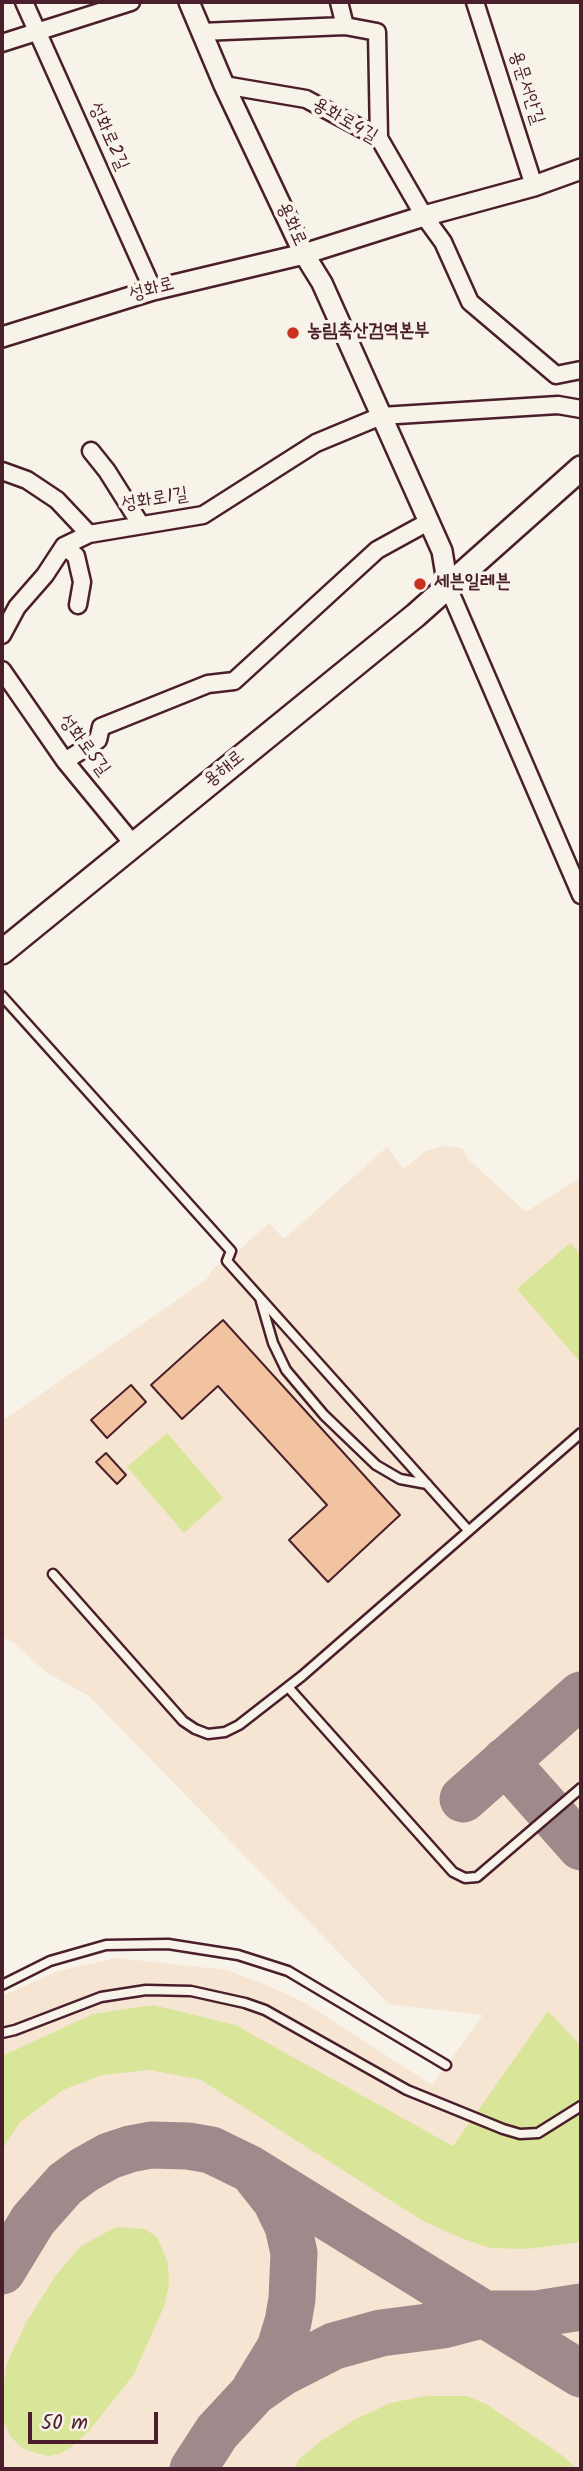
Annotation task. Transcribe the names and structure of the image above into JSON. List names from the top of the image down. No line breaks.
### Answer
{"streets":{"main road":["용해로"],"street":["용문서안길","용화로4길","성화로2길","용화로","성화로","성화로1길","성화로5길"]},"crossings":[["용화로4길","용화로"],["성화로2길","성화로"],["용화로","성화로"],["용화로","성화로1길"],["용화로","용해로"],["성화로5길","용해로"]],"places":["농림축산검역본부","세븐일레븐"],"scale_bar":"50 m"}
